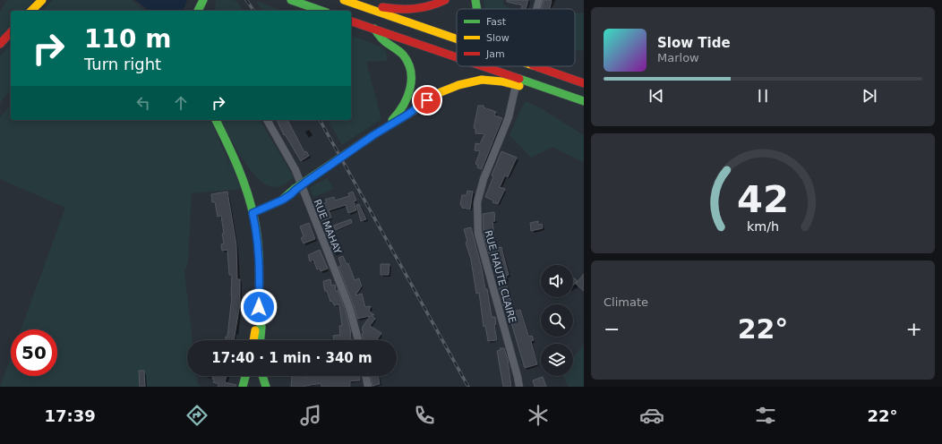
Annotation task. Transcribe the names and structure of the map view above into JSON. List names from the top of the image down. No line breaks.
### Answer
{"streets":{"street":["RUE MAHAY","RUE HAUTE CLAIRE"]},"legend":["Fast","Slow","Jam"],"page":{"turn":["110 m","Turn right"],"song":["Slow Tide","Marlow"],"tile":"Climate","heat":["−","22°","+"],"limit":"50","trip":"17:40 · 1 min · 340 m","tabs":["17:39","22°"],"gauge":["42","km/h"]}}
